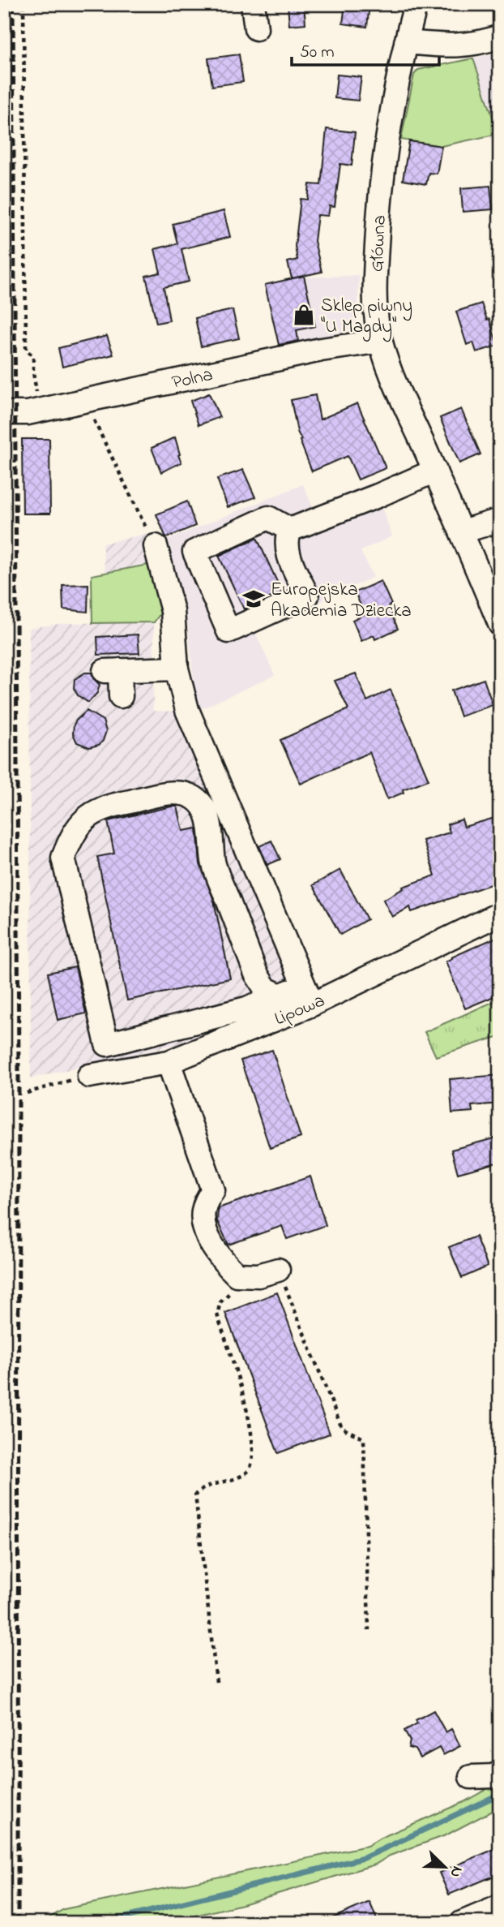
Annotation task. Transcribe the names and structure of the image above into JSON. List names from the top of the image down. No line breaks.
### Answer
{"streets":{"street":["Główna","Polna","Lipowa"]},"crossings":[["Główna","Polna"]],"places":{"shop":["Sklep piwny \"U Magdy\""],"school or university":["Europejska Akademia Dziecka"]},"scale_bar":"50 m","north":"bottom right"}
